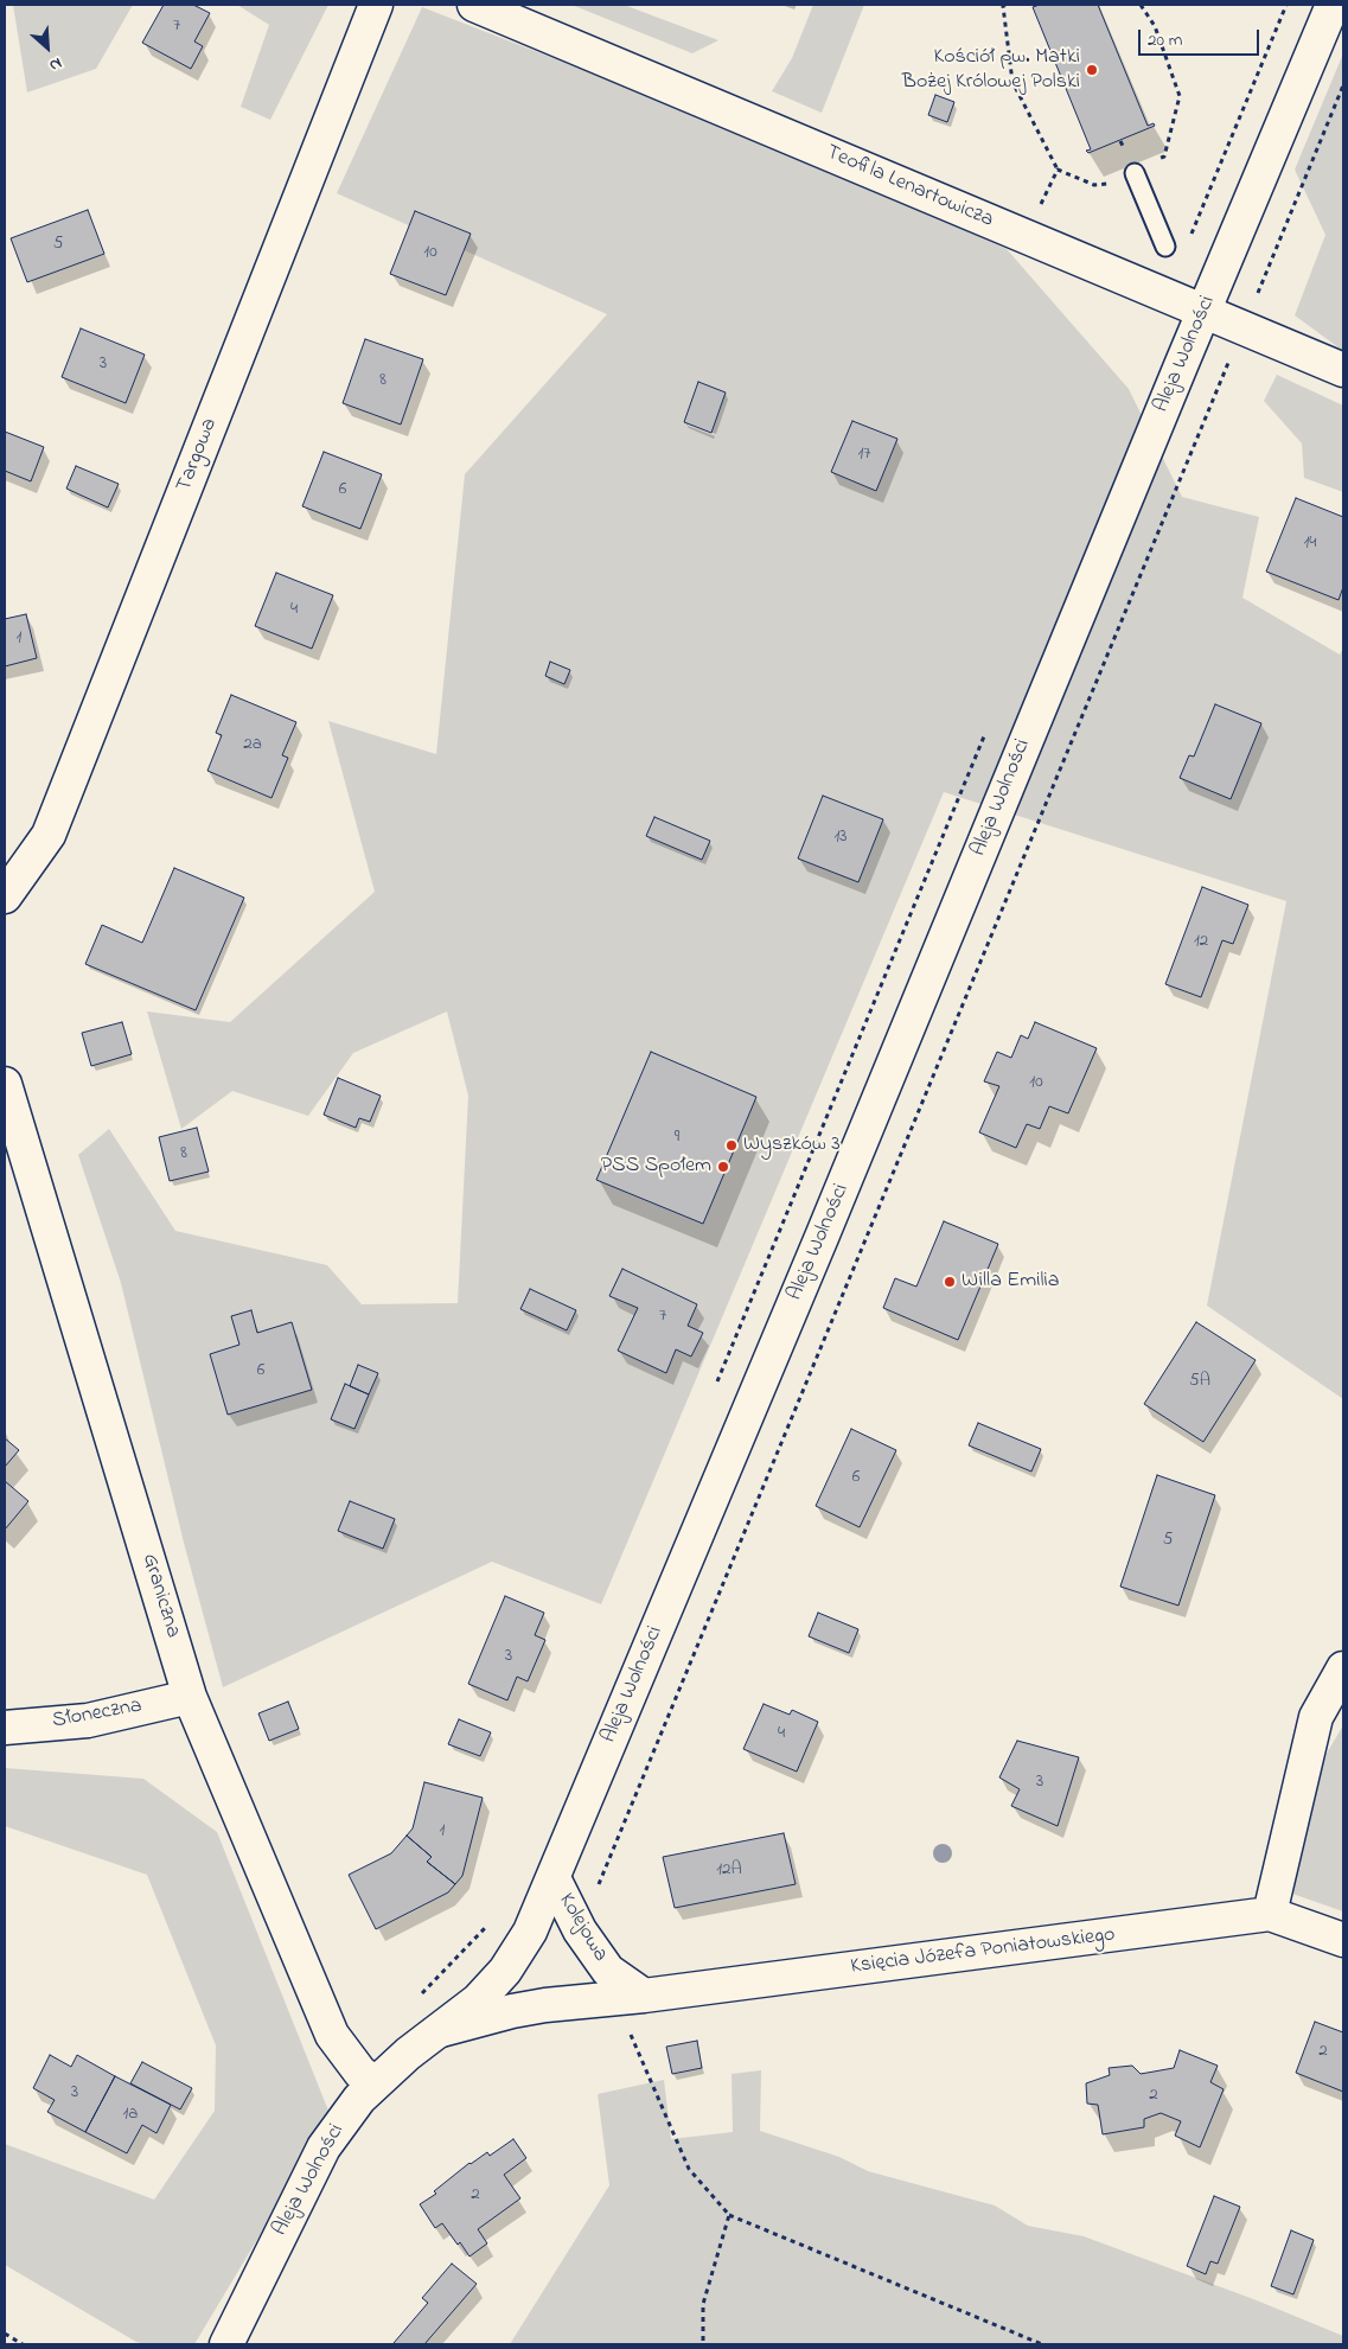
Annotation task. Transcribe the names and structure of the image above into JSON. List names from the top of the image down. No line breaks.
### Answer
{"streets":{"street":["Teofila Lenartowicza","Aleja Wolności","Targowa","Graniczna","Słoneczna","Kolejowa","Księcia Józefa Poniatowskiego"]},"crossings":[["Teofila Lenartowicza","Aleja Wolności"],["Aleja Wolności","Graniczna"],["Aleja Wolności","Kolejowa"],["Aleja Wolności","Księcia Józefa Poniatowskiego"],["Graniczna","Słoneczna"],["Kolejowa","Księcia Józefa Poniatowskiego"]],"places":["Kościół pw. Matki Bożej Królowej Polski","Wyszków 3","PSS Społem","Willa Emilia"],"house_numbers":["7","5","10","3","8","17","6","14","4","1","2a","13","12","10","9","8","7","6","5A","6","5","3","4","3","1","12A","2","3","2","1a","2"],"scale_bar":"20 m","north":"bottom right"}
